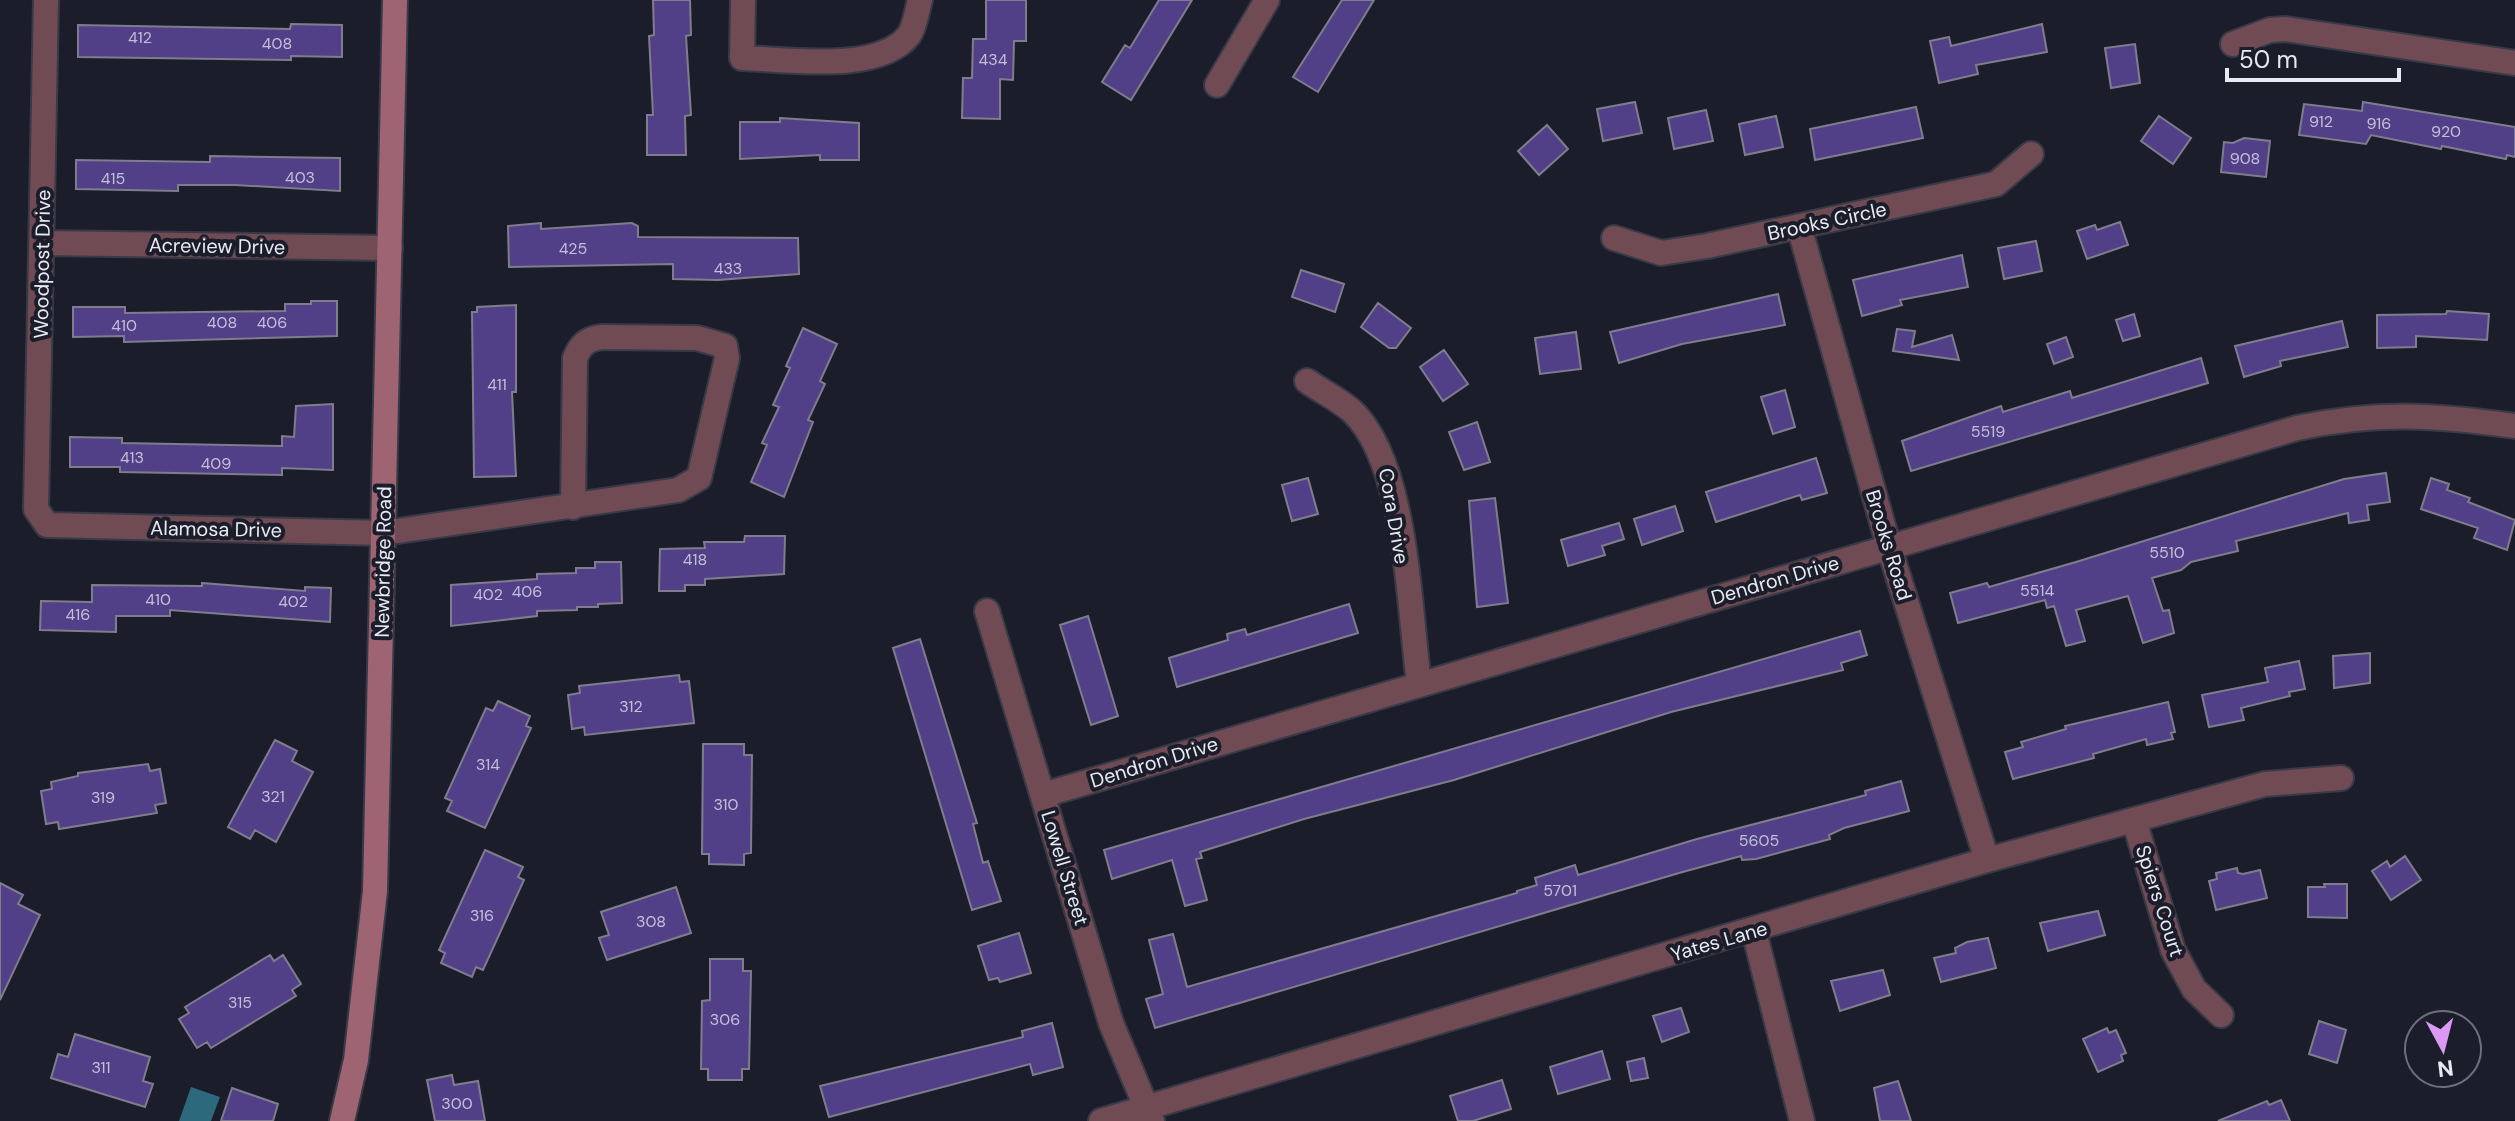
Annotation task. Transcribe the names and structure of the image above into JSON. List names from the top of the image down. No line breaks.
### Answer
{"streets":{"street":["Brooks Circle","Acreview Drive","Woodpost Drive","Cora Drive","Alamosa Drive","Brooks Road","Newbridge Road","Dendron Drive","Lowell Street","Spiers Court","Yates Lane"]},"crossings":[["Brooks Circle","Brooks Road"],["Acreview Drive","Woodpost Drive"],["Acreview Drive","Newbridge Road"],["Woodpost Drive","Alamosa Drive"],["Cora Drive","Dendron Drive"],["Alamosa Drive","Newbridge Road"],["Brooks Road","Dendron Drive"],["Brooks Road","Yates Lane"],["Dendron Drive","Lowell Street"],["Lowell Street","Yates Lane"],["Spiers Court","Yates Lane"]],"house_numbers":["412","408","434","912","916","920","908","403","415","425","433","408","406","410","411","5519","413","409","5510","418","5514","406","402","410","402","416","312","314","321","319","310","5605","5701","316","308","315","306","311","300"],"scale_bar":"50 m","north":"bottom"}
